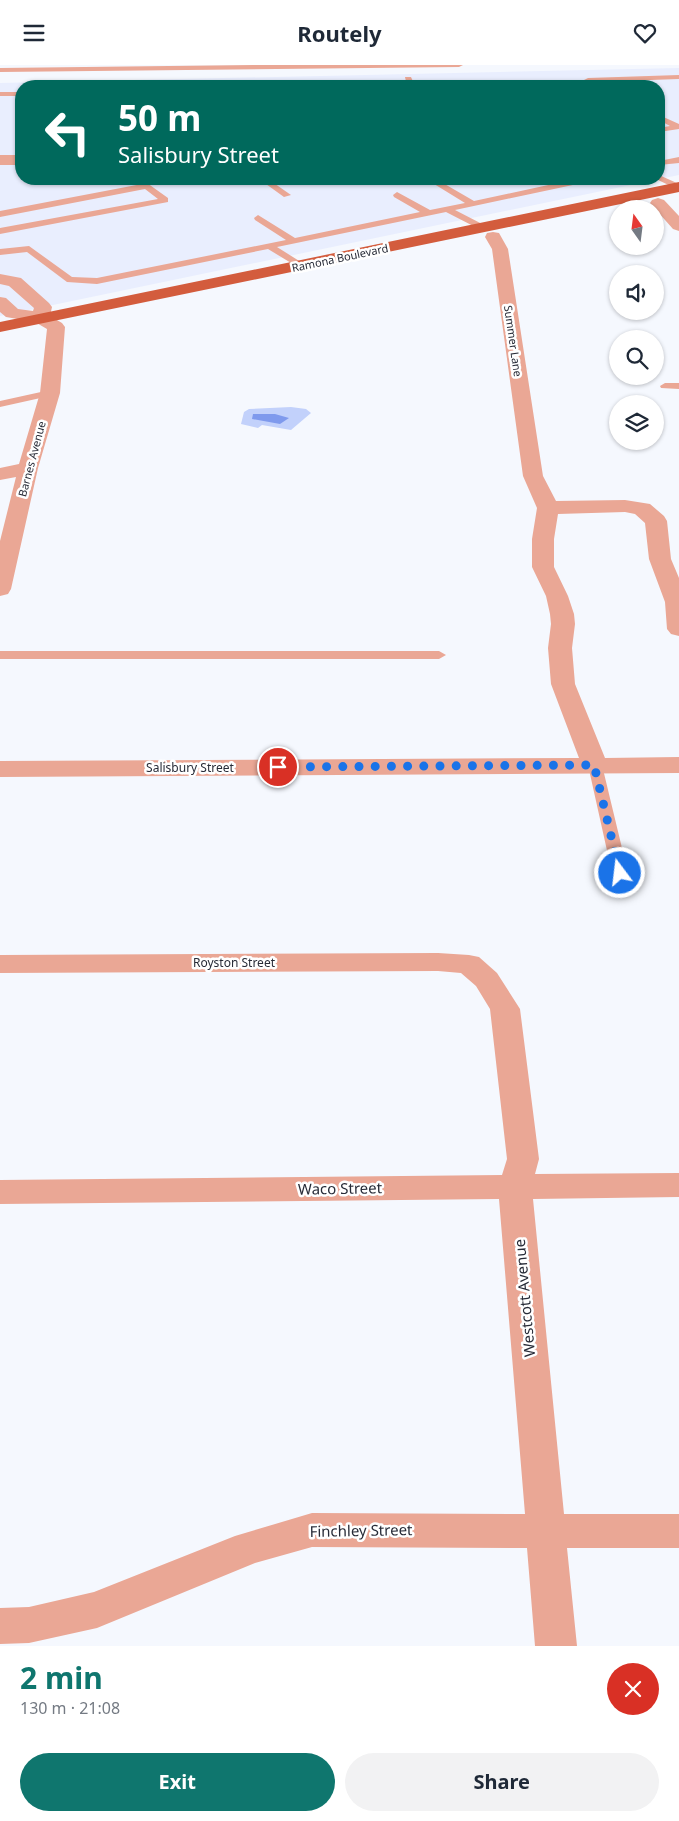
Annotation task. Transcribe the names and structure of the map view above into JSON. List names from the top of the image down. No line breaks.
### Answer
{"streets":{"main road":["Ramona Boulevard"],"street":["Summer Lane","Barnes Avenue","Salisbury Street","Royston Street","Waco Street","Westcott Avenue","Finchley Street"]},"crossings":[["Ramona Boulevard","Summer Lane"],["Ramona Boulevard","Barnes Avenue"],["Royston Street","Westcott Avenue"],["Waco Street","Westcott Avenue"],["Westcott Avenue","Finchley Street"]],"north":"top","page":{"header":"Routely","turn":["50 m","Salisbury Street"],"heading":["2 min","130 m · 21:08"],"buttons":["Exit","Share"]}}
